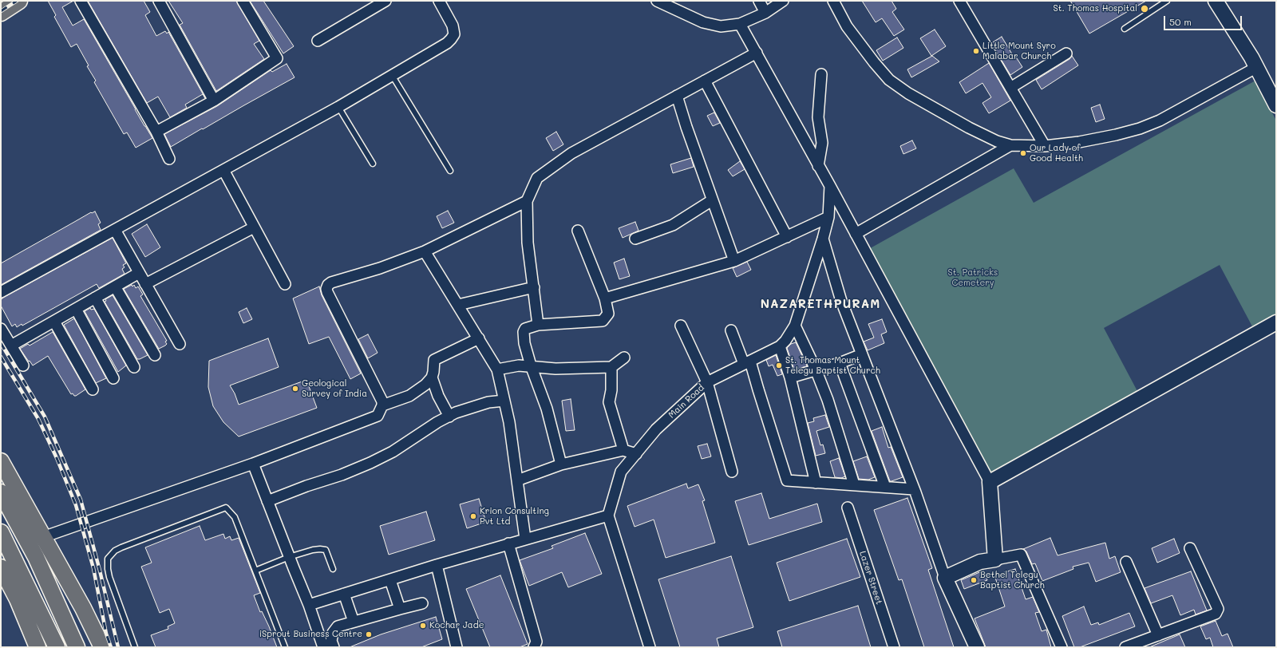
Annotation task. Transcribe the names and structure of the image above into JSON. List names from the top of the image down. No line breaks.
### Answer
{"streets":{"street":["Main Road","Lazer Street"]},"districts":["NAZARETHPURAM"],"parks":["St. Patricks Cemetery"],"places":["St. Thomas Hospital","Little Mount Syro Malabar Church","Our Lady of Good Health","St. Thomas Mount Telegu Baptist Church","Geological Survey of India","Krion Consulting Pvt Ltd","Bethel Telegu Baptist Church","Kochar Jade","iSprout Business Centre"],"scale_bar":"50 m"}
